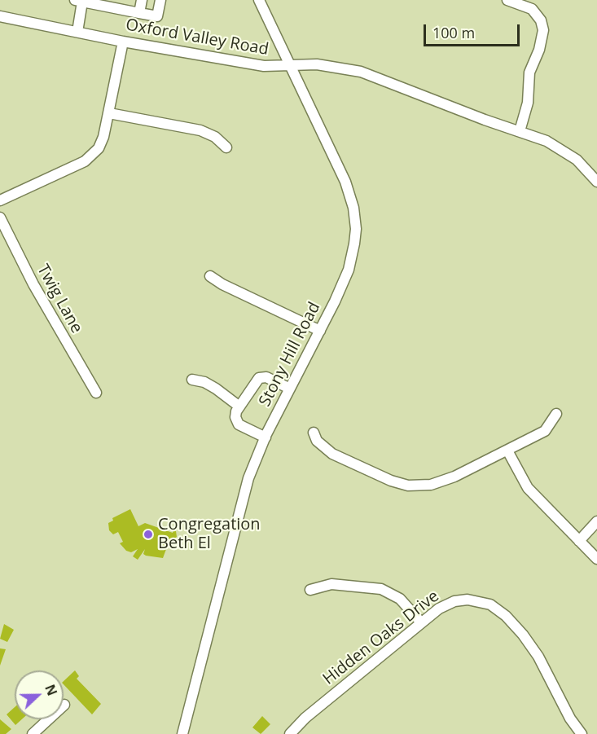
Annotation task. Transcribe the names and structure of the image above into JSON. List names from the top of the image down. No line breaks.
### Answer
{"streets":{"street":["Oxford Valley Road","Twig Lane","Stony Hill Road","Hidden Oaks Drive"]},"crossings":[["Oxford Valley Road","Stony Hill Road"]],"places":["Congregation Beth El"],"scale_bar":"100 m","north":"right"}
